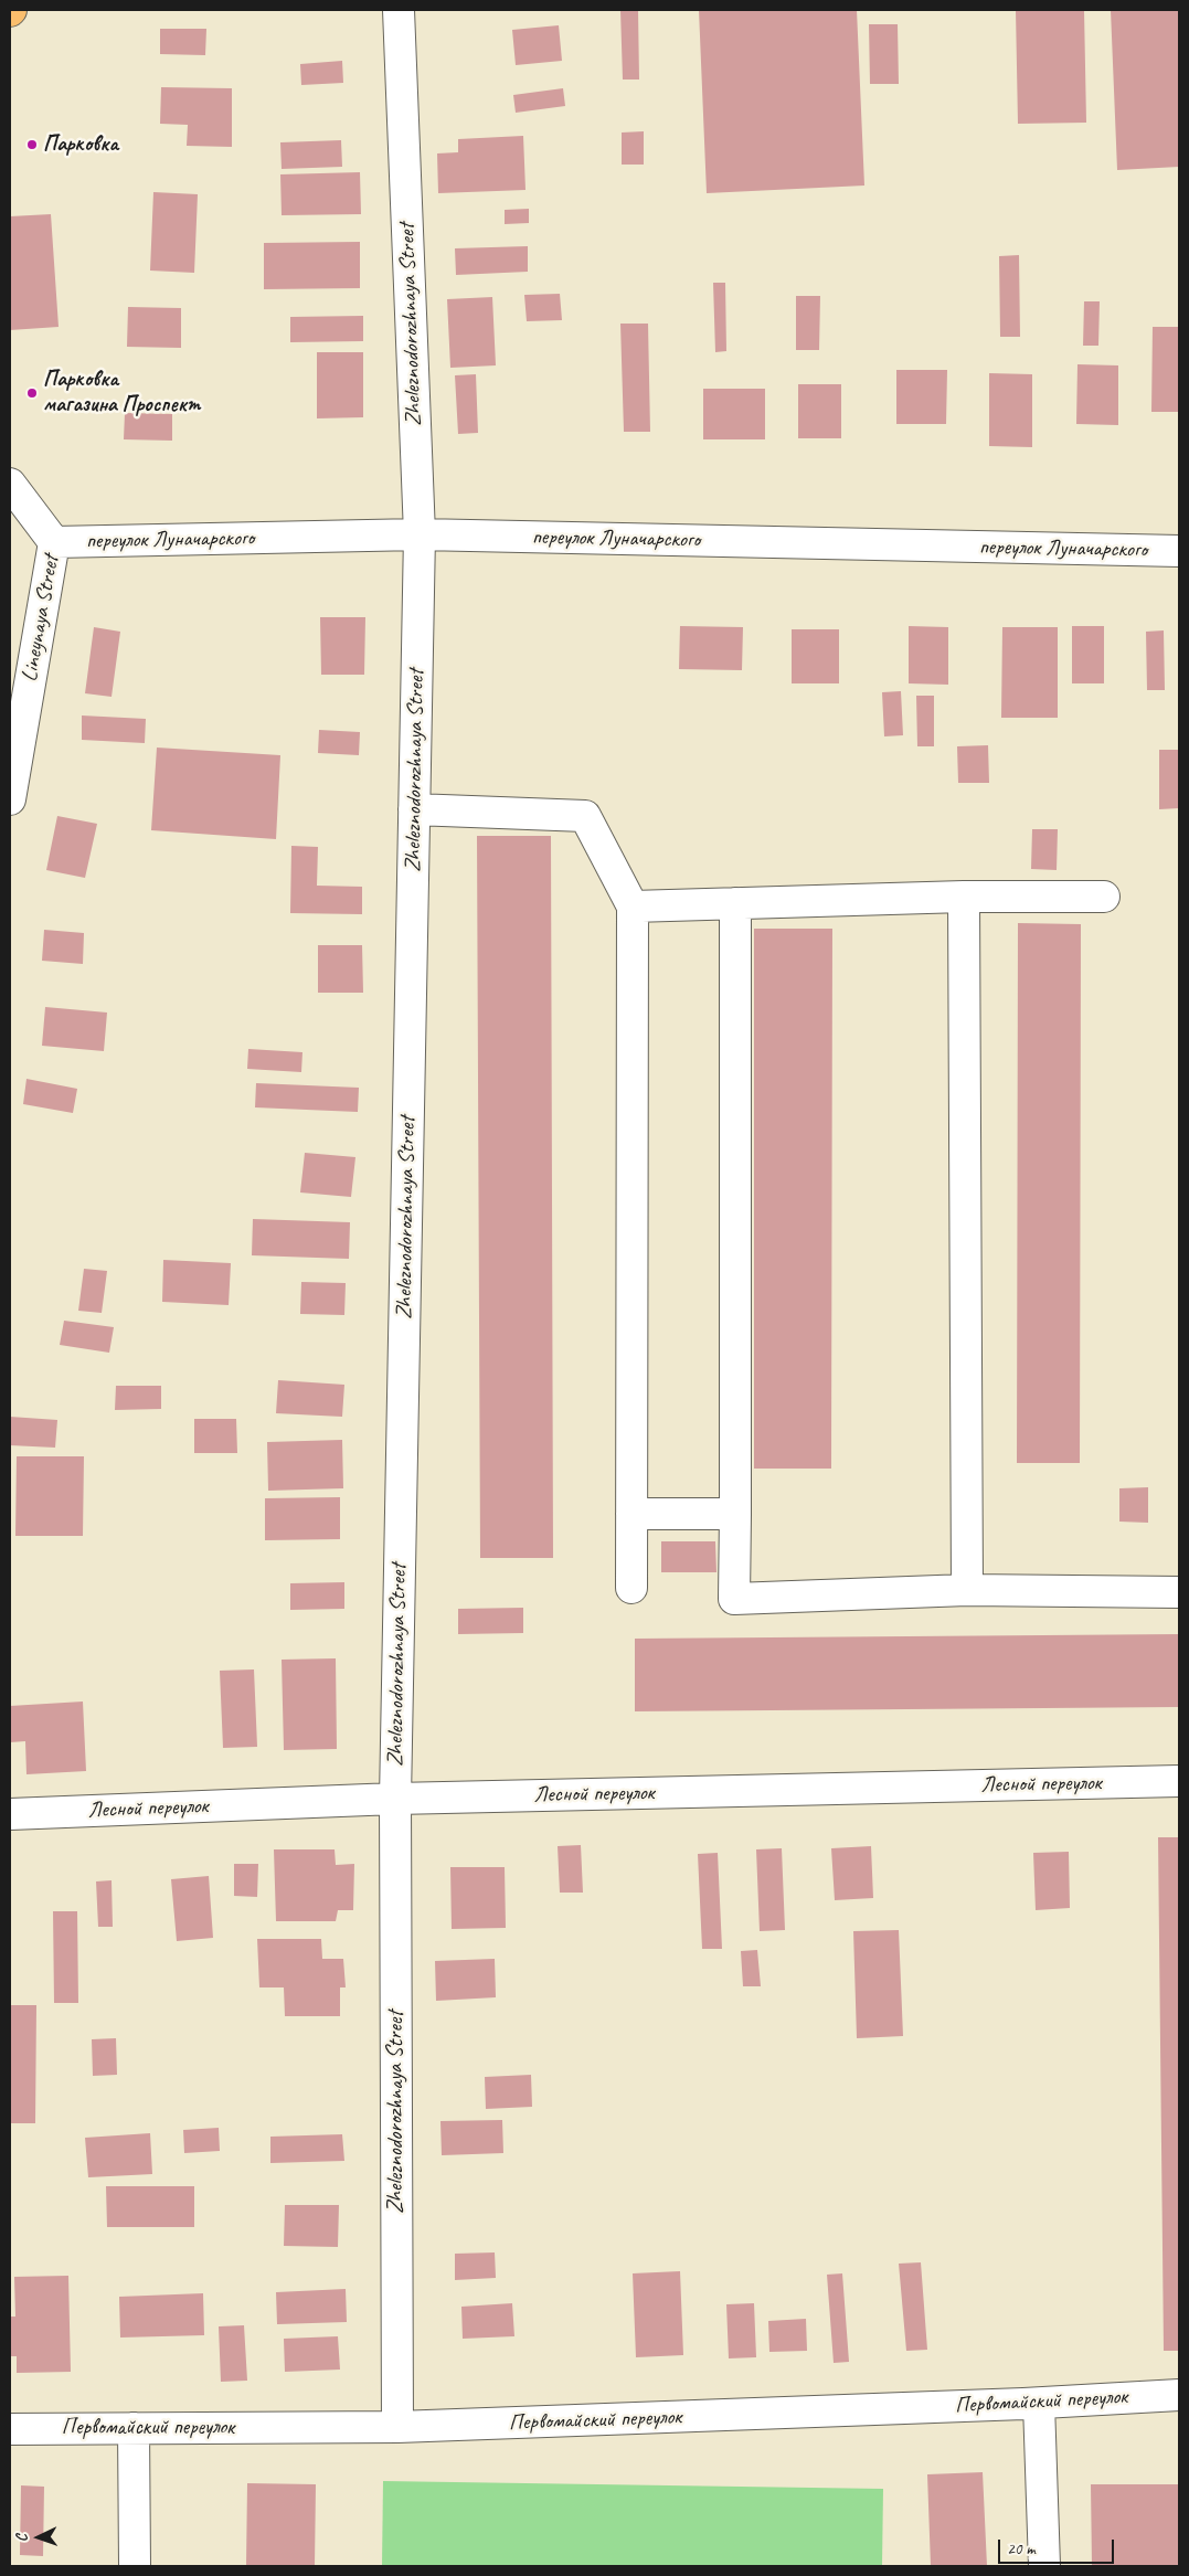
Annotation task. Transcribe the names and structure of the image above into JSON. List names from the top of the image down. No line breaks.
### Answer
{"streets":{"street":["Zheleznodorozhnaya Street","переулок Луначарского","Lineynaya Street","Лесной переулок","Первомайский переулок"]},"crossings":[["Zheleznodorozhnaya Street","переулок Луначарского"],["Zheleznodorozhnaya Street","Лесной переулок"],["Zheleznodorozhnaya Street","Первомайский переулок"],["переулок Луначарского","Lineynaya Street"]],"places":["Парковка","Парковка магазина Проспект"],"scale_bar":"20 m","north":"left"}
